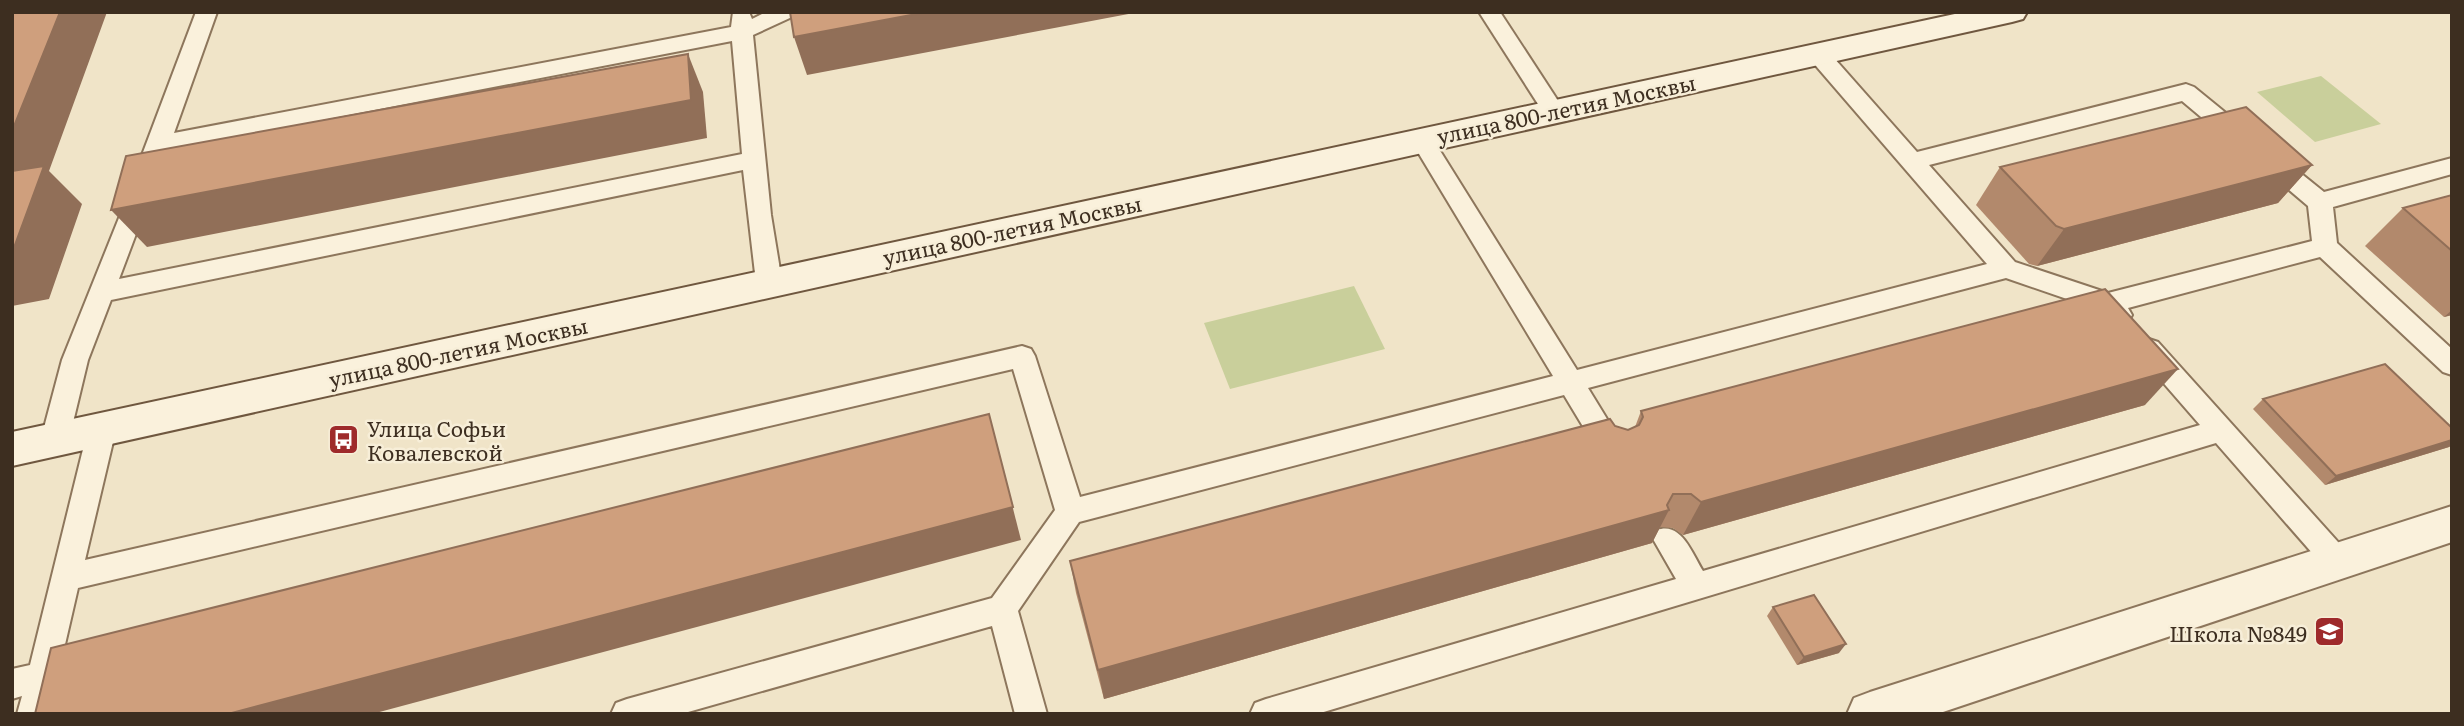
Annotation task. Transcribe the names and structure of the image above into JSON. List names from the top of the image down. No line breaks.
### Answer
{"streets":{"main road":["улица 800-летия Москвы"]},"places":{"bus stop":["Улица Софьи Ковалевской"],"school or university":["Школа №849"]}}
